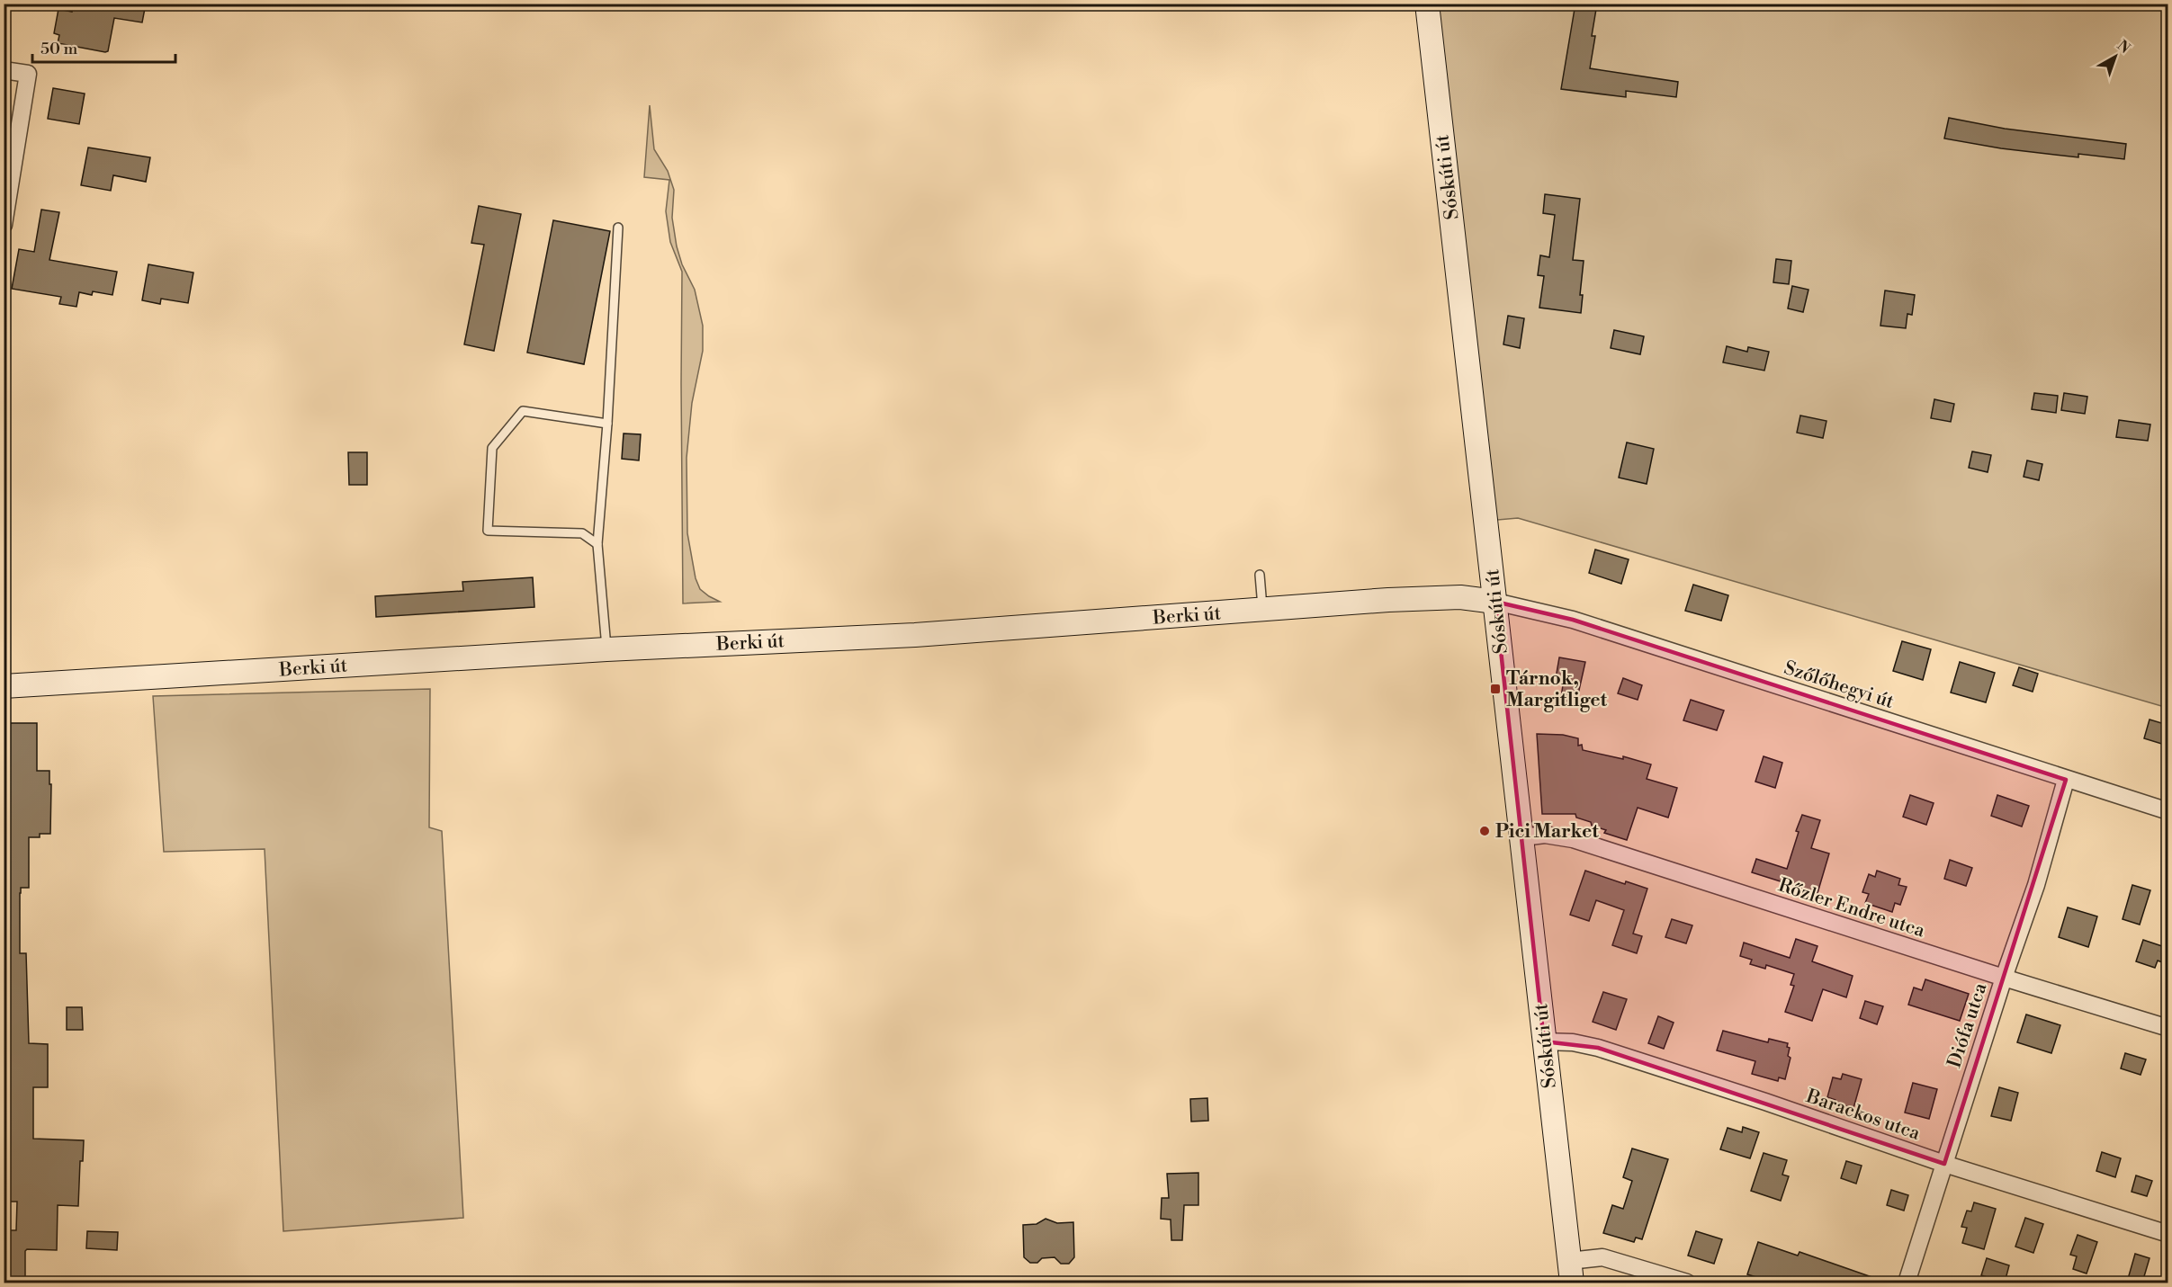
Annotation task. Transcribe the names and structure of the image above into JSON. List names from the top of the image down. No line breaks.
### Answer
{"streets":{"street":["Sóskúti út","Berki út","Szőlőhegyi út","Rőzler Endre utca","Diófa utca","Barackos utca"]},"crossings":[["Sóskúti út","Berki út"],["Sóskúti út","Szőlőhegyi út"],["Sóskúti út","Rőzler Endre utca"],["Sóskúti út","Barackos utca"],["Berki út","Szőlőhegyi út"],["Szőlőhegyi út","Diófa utca"],["Rőzler Endre utca","Diófa utca"],["Diófa utca","Barackos utca"]],"places":{"transit":["Tárnok, Margitliget"],"other":["Pici Market"]},"scale_bar":"50 m","north":"top right"}
